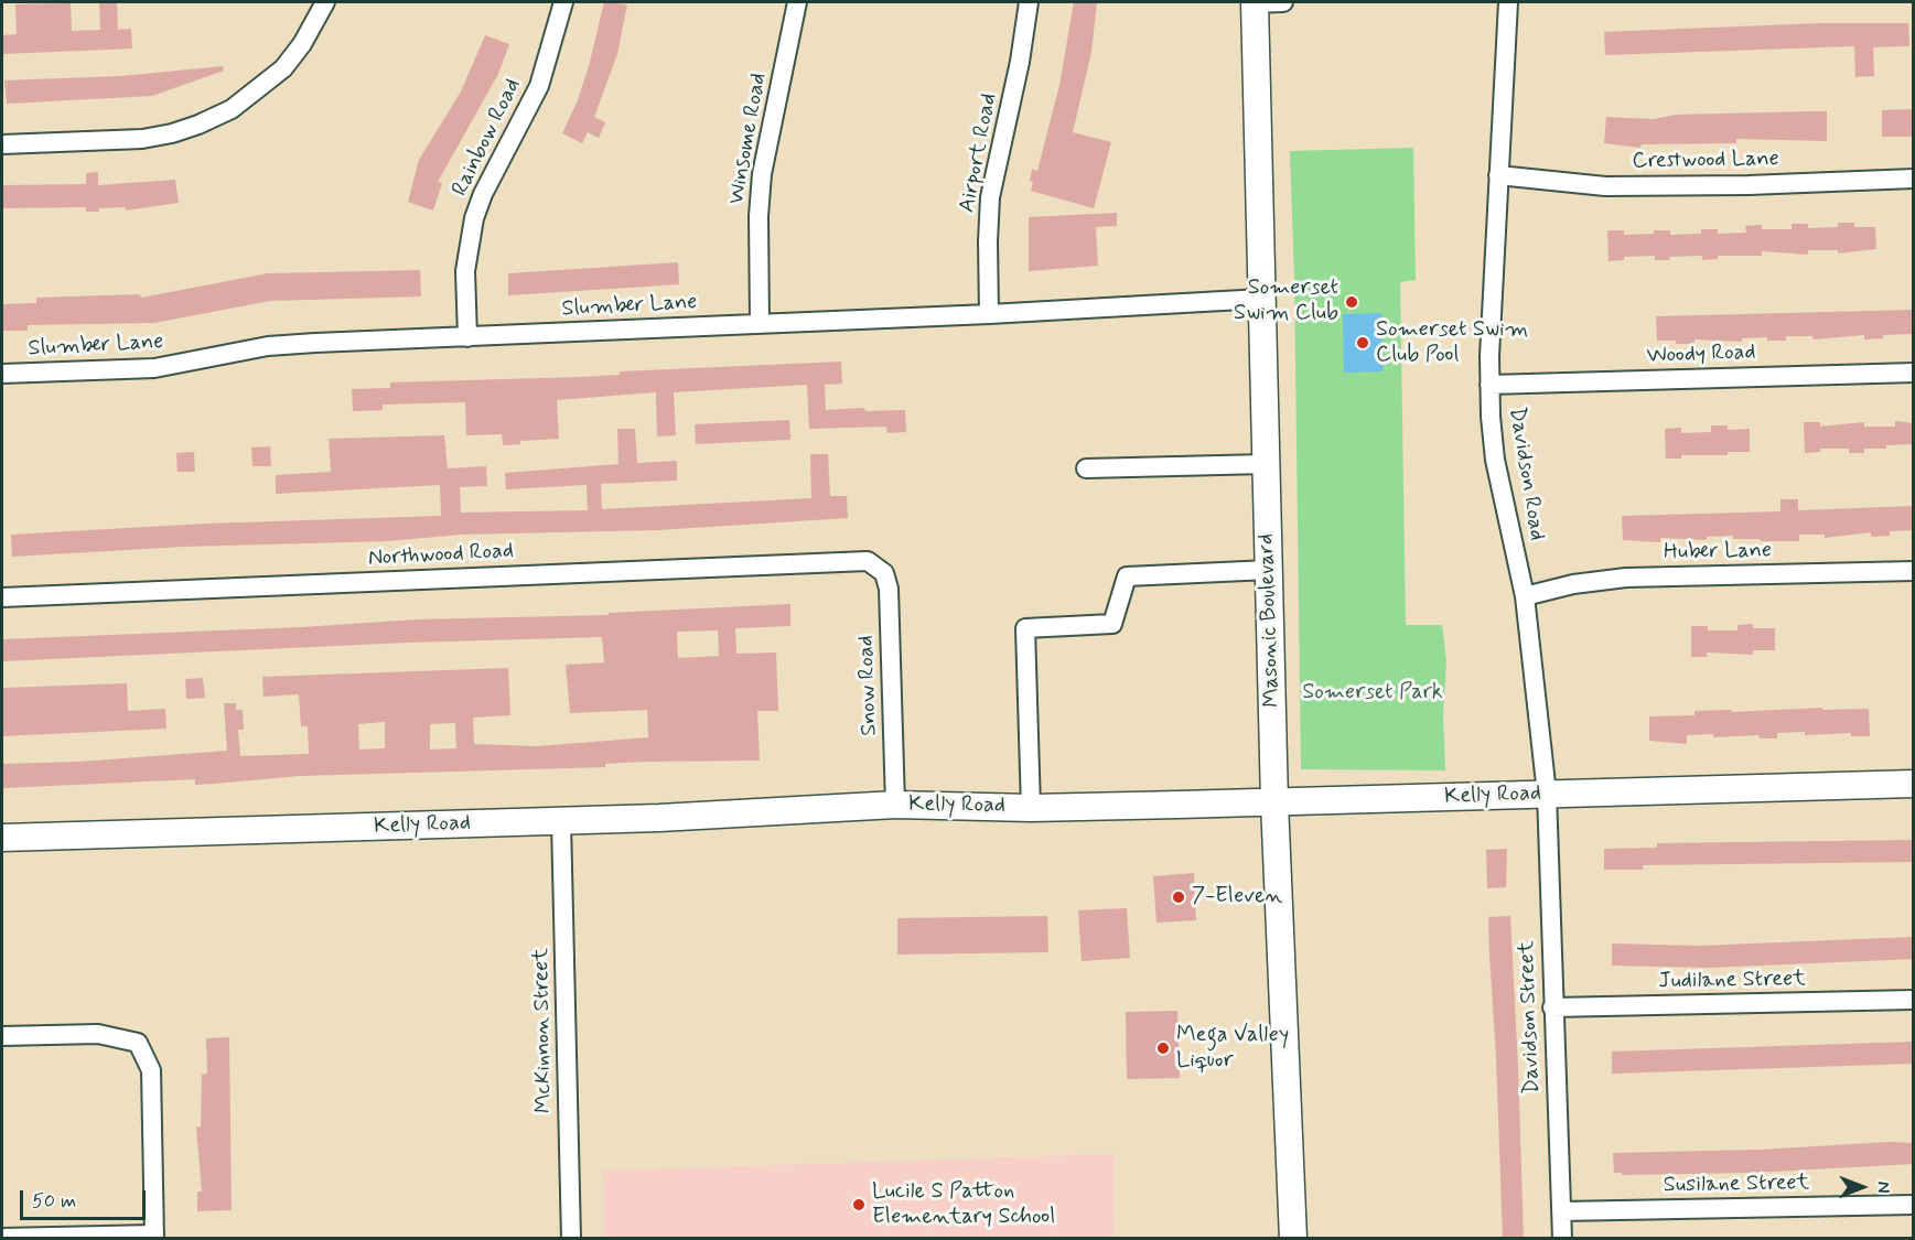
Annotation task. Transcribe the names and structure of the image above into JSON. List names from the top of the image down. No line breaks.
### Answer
{"streets":{"street":["Rainbow Road","Winsome Road","Airport Road","Crestwood Lane","Slumber Lane","Woody Road","Davidson Road","Huber Lane","Northwood Road","Masonic Boulevard","Snow Road","Kelly Road","Judilane Street","Davidson Street","McKinnon Street","Susilane Street"]},"crossings":[["Rainbow Road","Slumber Lane"],["Winsome Road","Slumber Lane"],["Airport Road","Slumber Lane"],["Crestwood Lane","Davidson Road"],["Slumber Lane","Masonic Boulevard"],["Woody Road","Davidson Road"],["Davidson Road","Huber Lane"],["Davidson Road","Kelly Road"],["Davidson Road","Davidson Street"],["Northwood Road","Snow Road"],["Masonic Boulevard","Kelly Road"],["Snow Road","Kelly Road"],["Kelly Road","Davidson Street"],["Kelly Road","McKinnon Street"],["Judilane Street","Davidson Street"],["Davidson Street","Susilane Street"]],"parks":["Somerset Park"],"places":["Somerset Swim Club","Somerset Swim Club Pool","7-Eleven","Mega Valley Liquor","Lucile S Patton Elementary School"],"scale_bar":"50 m","north":"right"}
